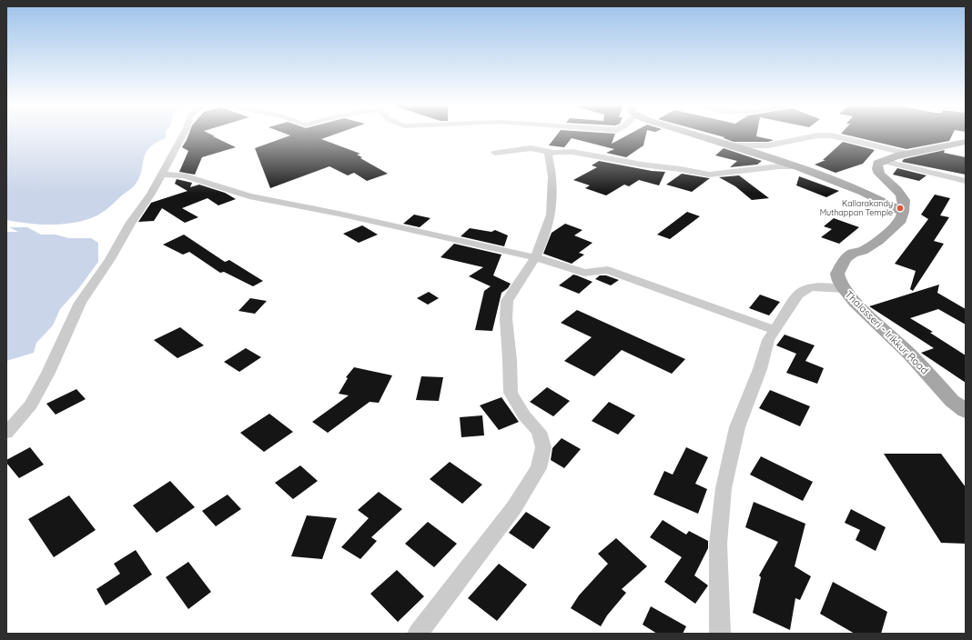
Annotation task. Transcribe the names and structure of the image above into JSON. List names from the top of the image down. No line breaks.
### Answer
{"streets":{"main road":["Thalasseri - Irikkur Road"]},"places":["Kallarakandy Muthappan Temple"]}
